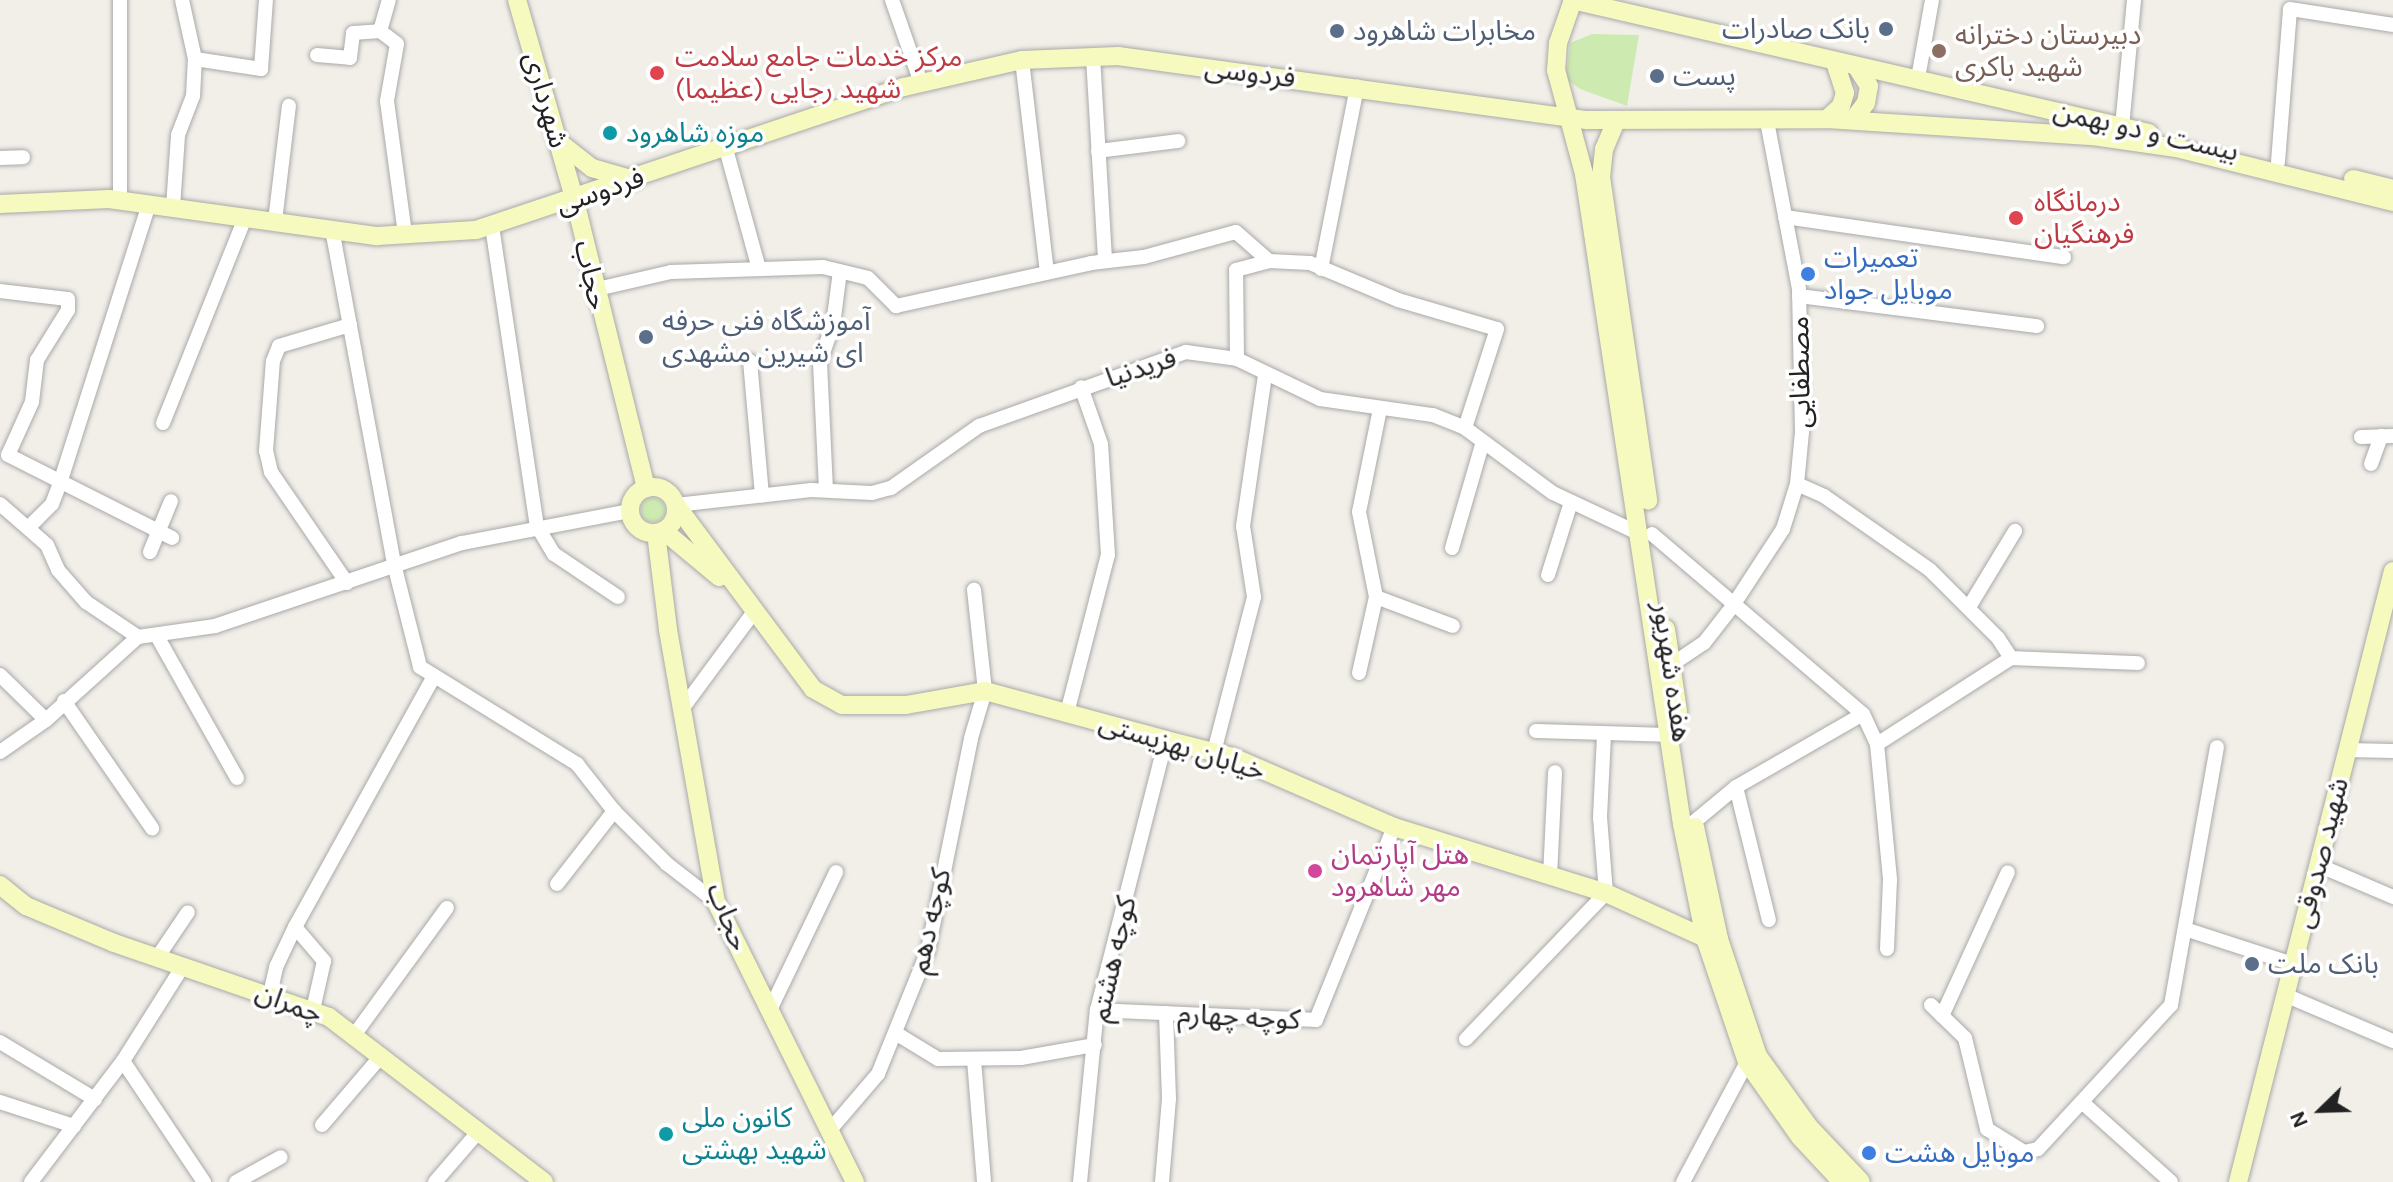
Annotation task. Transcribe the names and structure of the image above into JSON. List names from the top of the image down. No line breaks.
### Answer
{"streets":{"main road":["فردوسی","شهرداری","بیست و دو بهمن","حجاب","هفده شهریور","خیابان بهزیستی","شهید صدوقی","چمران"],"street":["فریدنیا","مصطفایی","کوچه دهم","کوچه هشتم","کوچه چهارم"]},"crossings":[["فردوسی","شهرداری"],["فردوسی","بیست و دو بهمن"],["فردوسی","حجاب"],["فردوسی","هفده شهریور"],["شهرداری","حجاب"],["بیست و دو بهمن","مصطفایی"],["بیست و دو بهمن","هفده شهریور"],["حجاب","فریدنیا"],["حجاب","خیابان بهزیستی"],["حجاب","کوچه دهم"],["فریدنیا","مصطفایی"],["فریدنیا","هفده شهریور"],["فریدنیا","خیابان بهزیستی"],["مصطفایی","هفده شهریور"],["هفده شهریور","خیابان بهزیستی"],["خیابان بهزیستی","کوچه دهم"],["خیابان بهزیستی","کوچه هشتم"],["خیابان بهزیستی","کوچه چهارم"],["کوچه هشتم","کوچه چهارم"]],"places":["بانک صادرات","مخابرات شاهرود","دبیرستان دخترانه شهید باکری","مرکز خدمات جامع سلامت شهید رجایی (عظیما)","پست","موزه شاهرود","درمانگاه فرهنگیان","تعمیرات موبایل جواد","آموزشگاه فنی حرفه ای شیرین مشهدی","هتل آپارتمان مهر شاهرود","بانک ملت","کانون ملی شهید بهشتی","موبایل هشت"],"north":"bottom left"}
